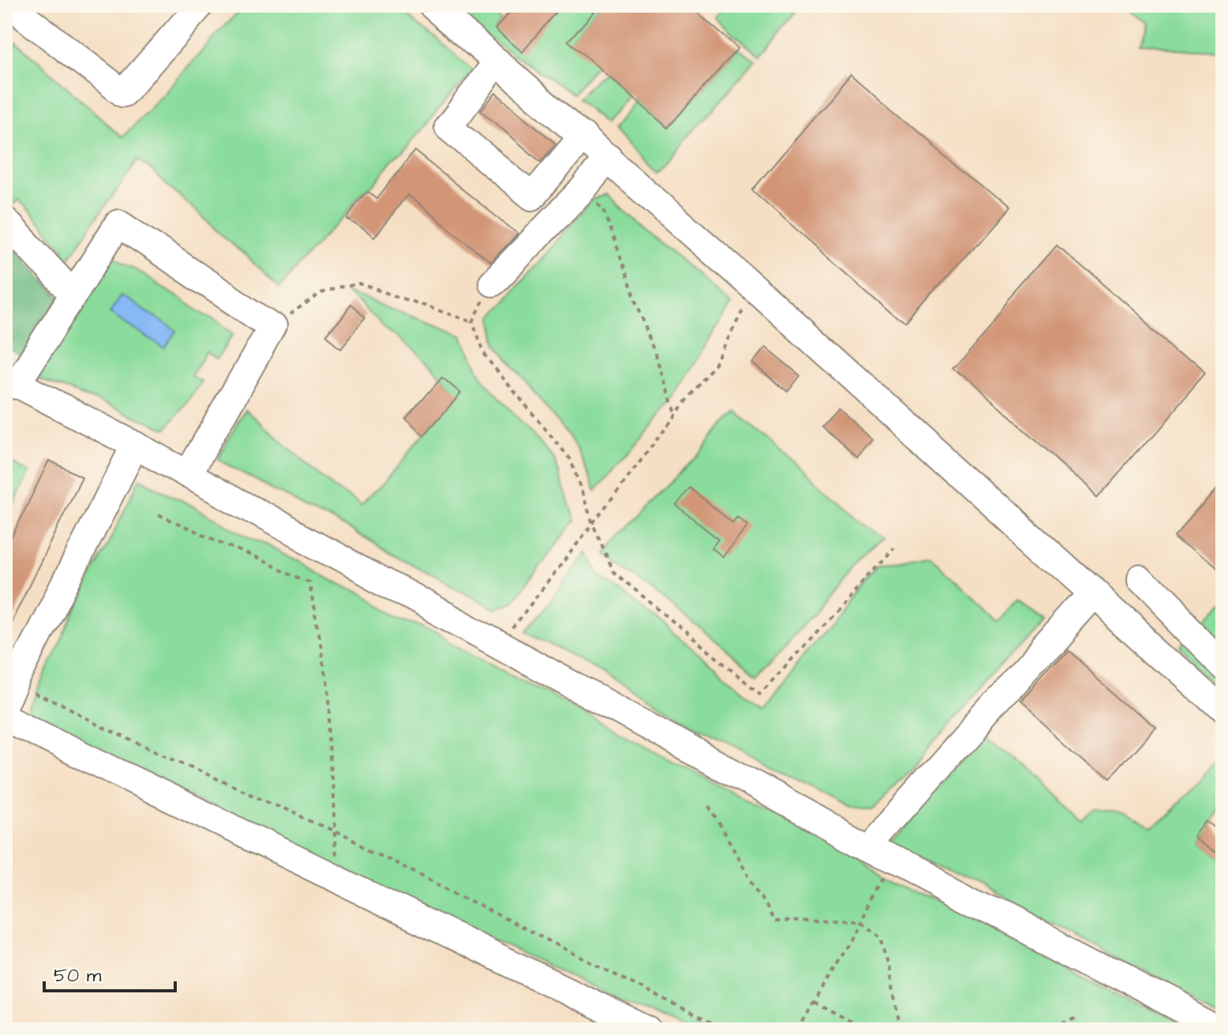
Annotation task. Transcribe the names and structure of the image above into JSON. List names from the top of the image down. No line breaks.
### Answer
{"scale_bar":"50 m"}
